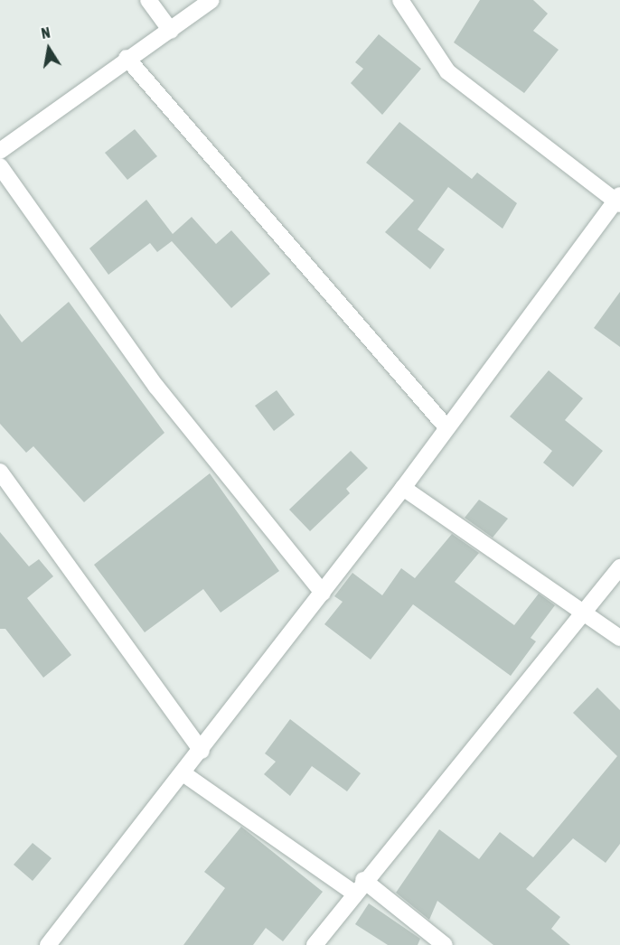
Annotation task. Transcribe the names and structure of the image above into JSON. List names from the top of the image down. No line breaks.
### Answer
{"north":"top"}
